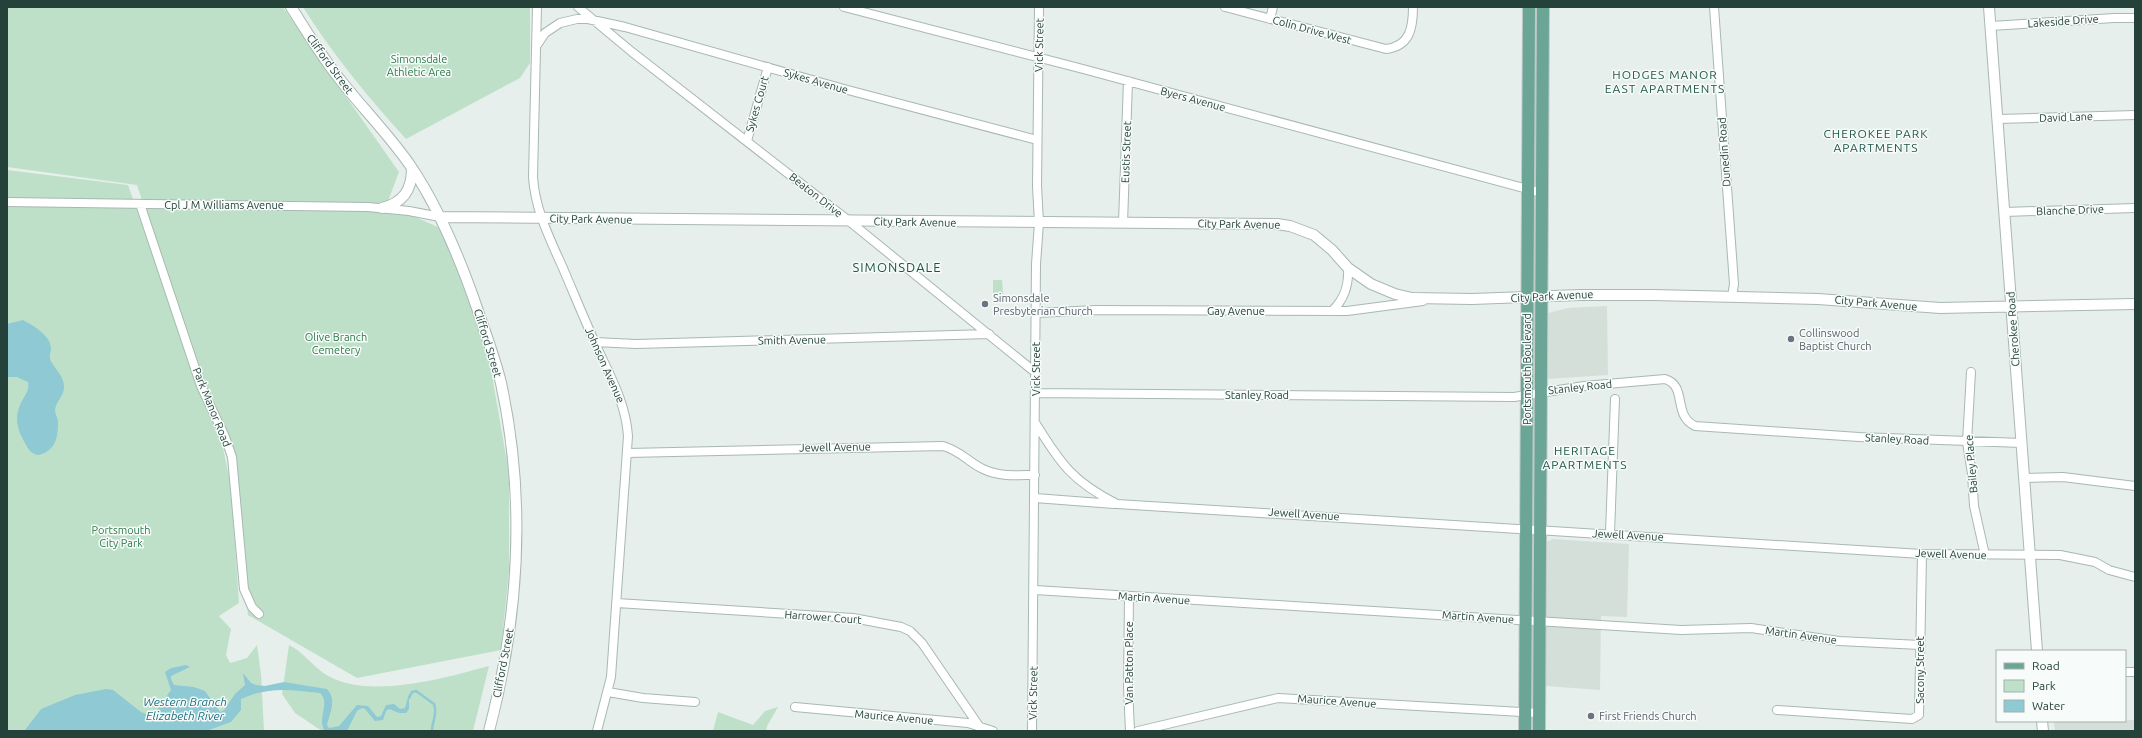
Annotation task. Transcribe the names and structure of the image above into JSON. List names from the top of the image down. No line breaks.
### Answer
{"streets":{"main road":["Portsmouth Boulevard"],"street":["Lakeside Drive","Colin Drive West","Vick Street","Clifford Street","Sykes Avenue","Byers Avenue","Sykes Court","David Lane","Eustis Street","Dunedin Road","Beaton Drive","Cpl J M Williams Avenue","Blanche Drive","City Park Avenue","Gay Avenue","Cherokee Road","Smith Avenue","Johnson Avenue","Stanley Road","Park Manor Road","Jewell Avenue","Bailey Place","Martin Avenue","Harrower Court","Van Patton Place","Sacony Street","Maurice Avenue"]},"crossings":[["Lakeside Drive","Cherokee Road"],["Vick Street","Sykes Avenue"],["Vick Street","Byers Avenue"],["Vick Street","Beaton Drive"],["Vick Street","City Park Avenue"],["Vick Street","Gay Avenue"],["Vick Street","Stanley Road"],["Vick Street","Jewell Avenue"],["Vick Street","Martin Avenue"],["Clifford Street","Cpl J M Williams Avenue"],["Clifford Street","City Park Avenue"],["Sykes Avenue","Sykes Court"],["Sykes Avenue","Beaton Drive"],["Byers Avenue","Eustis Street"],["Byers Avenue","Portsmouth Boulevard"],["Sykes Court","Beaton Drive"],["David Lane","Cherokee Road"],["Eustis Street","City Park Avenue"],["Dunedin Road","City Park Avenue"],["Beaton Drive","City Park Avenue"],["Beaton Drive","Smith Avenue"],["Cpl J M Williams Avenue","City Park Avenue"],["Cpl J M Williams Avenue","Park Manor Road"],["Blanche Drive","Cherokee Road"],["City Park Avenue","Gay Avenue"],["City Park Avenue","Cherokee Road"],["City Park Avenue","Johnson Avenue"],["City Park Avenue","Portsmouth Boulevard"],["Cherokee Road","Stanley Road"],["Cherokee Road","Jewell Avenue"],["Smith Avenue","Johnson Avenue"],["Johnson Avenue","Jewell Avenue"],["Johnson Avenue","Harrower Court"],["Portsmouth Boulevard","Stanley Road"],["Portsmouth Boulevard","Jewell Avenue"],["Portsmouth Boulevard","Martin Avenue"],["Portsmouth Boulevard","Maurice Avenue"],["Stanley Road","Bailey Place"],["Jewell Avenue","Bailey Place"],["Jewell Avenue","Sacony Street"],["Martin Avenue","Van Patton Place"],["Martin Avenue","Sacony Street"],["Harrower Court","Maurice Avenue"]],"districts":["HODGES MANOR EAST APARTMENTS","CHEROKEE PARK APARTMENTS","SIMONSDALE","HERITAGE APARTMENTS"],"water":["Western Branch Elizabeth River"],"parks":["Simonsdale Athletic Area","Olive Branch Cemetery","Portsmouth City Park"],"places":["Simonsdale Presbyterian Church","Collinswood Baptist Church","First Friends Church"],"legend":["Road","Park","Water"]}
